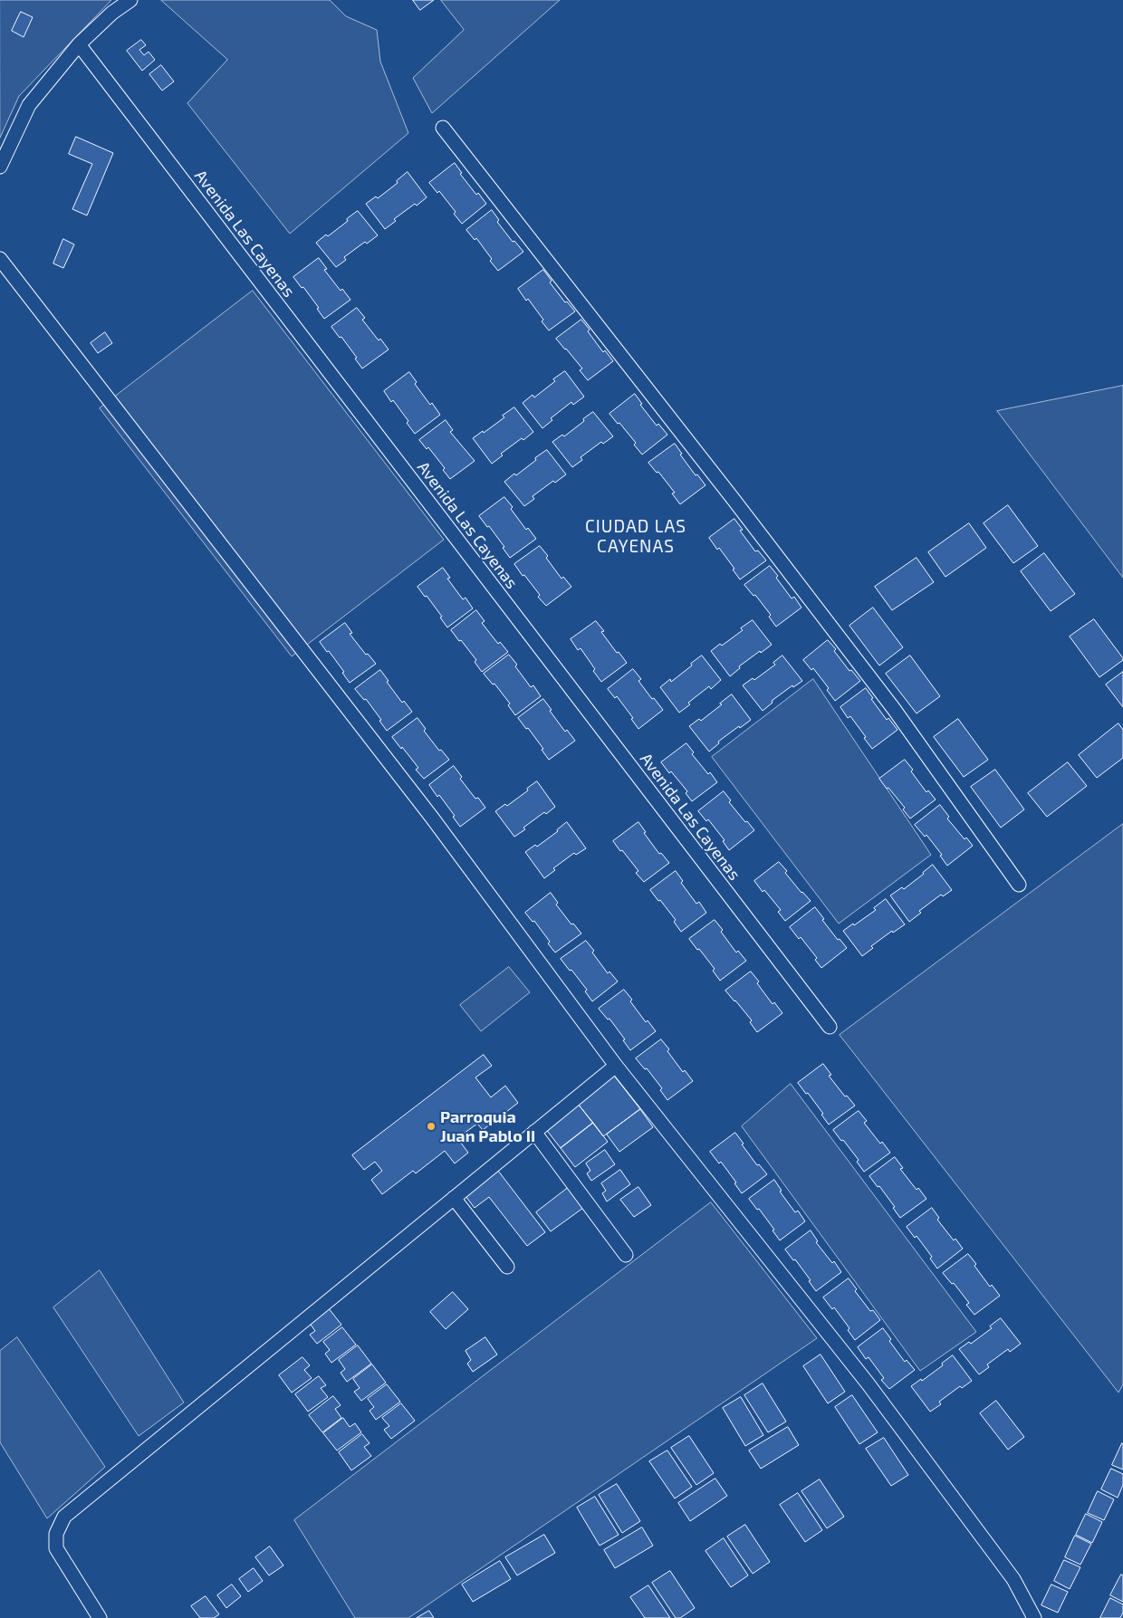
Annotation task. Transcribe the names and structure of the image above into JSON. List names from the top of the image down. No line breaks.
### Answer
{"streets":{"street":["Avenida Las Cayenas"]},"districts":["CIUDAD LAS CAYENAS"],"places":["Parroquia Juan Pablo II"]}
